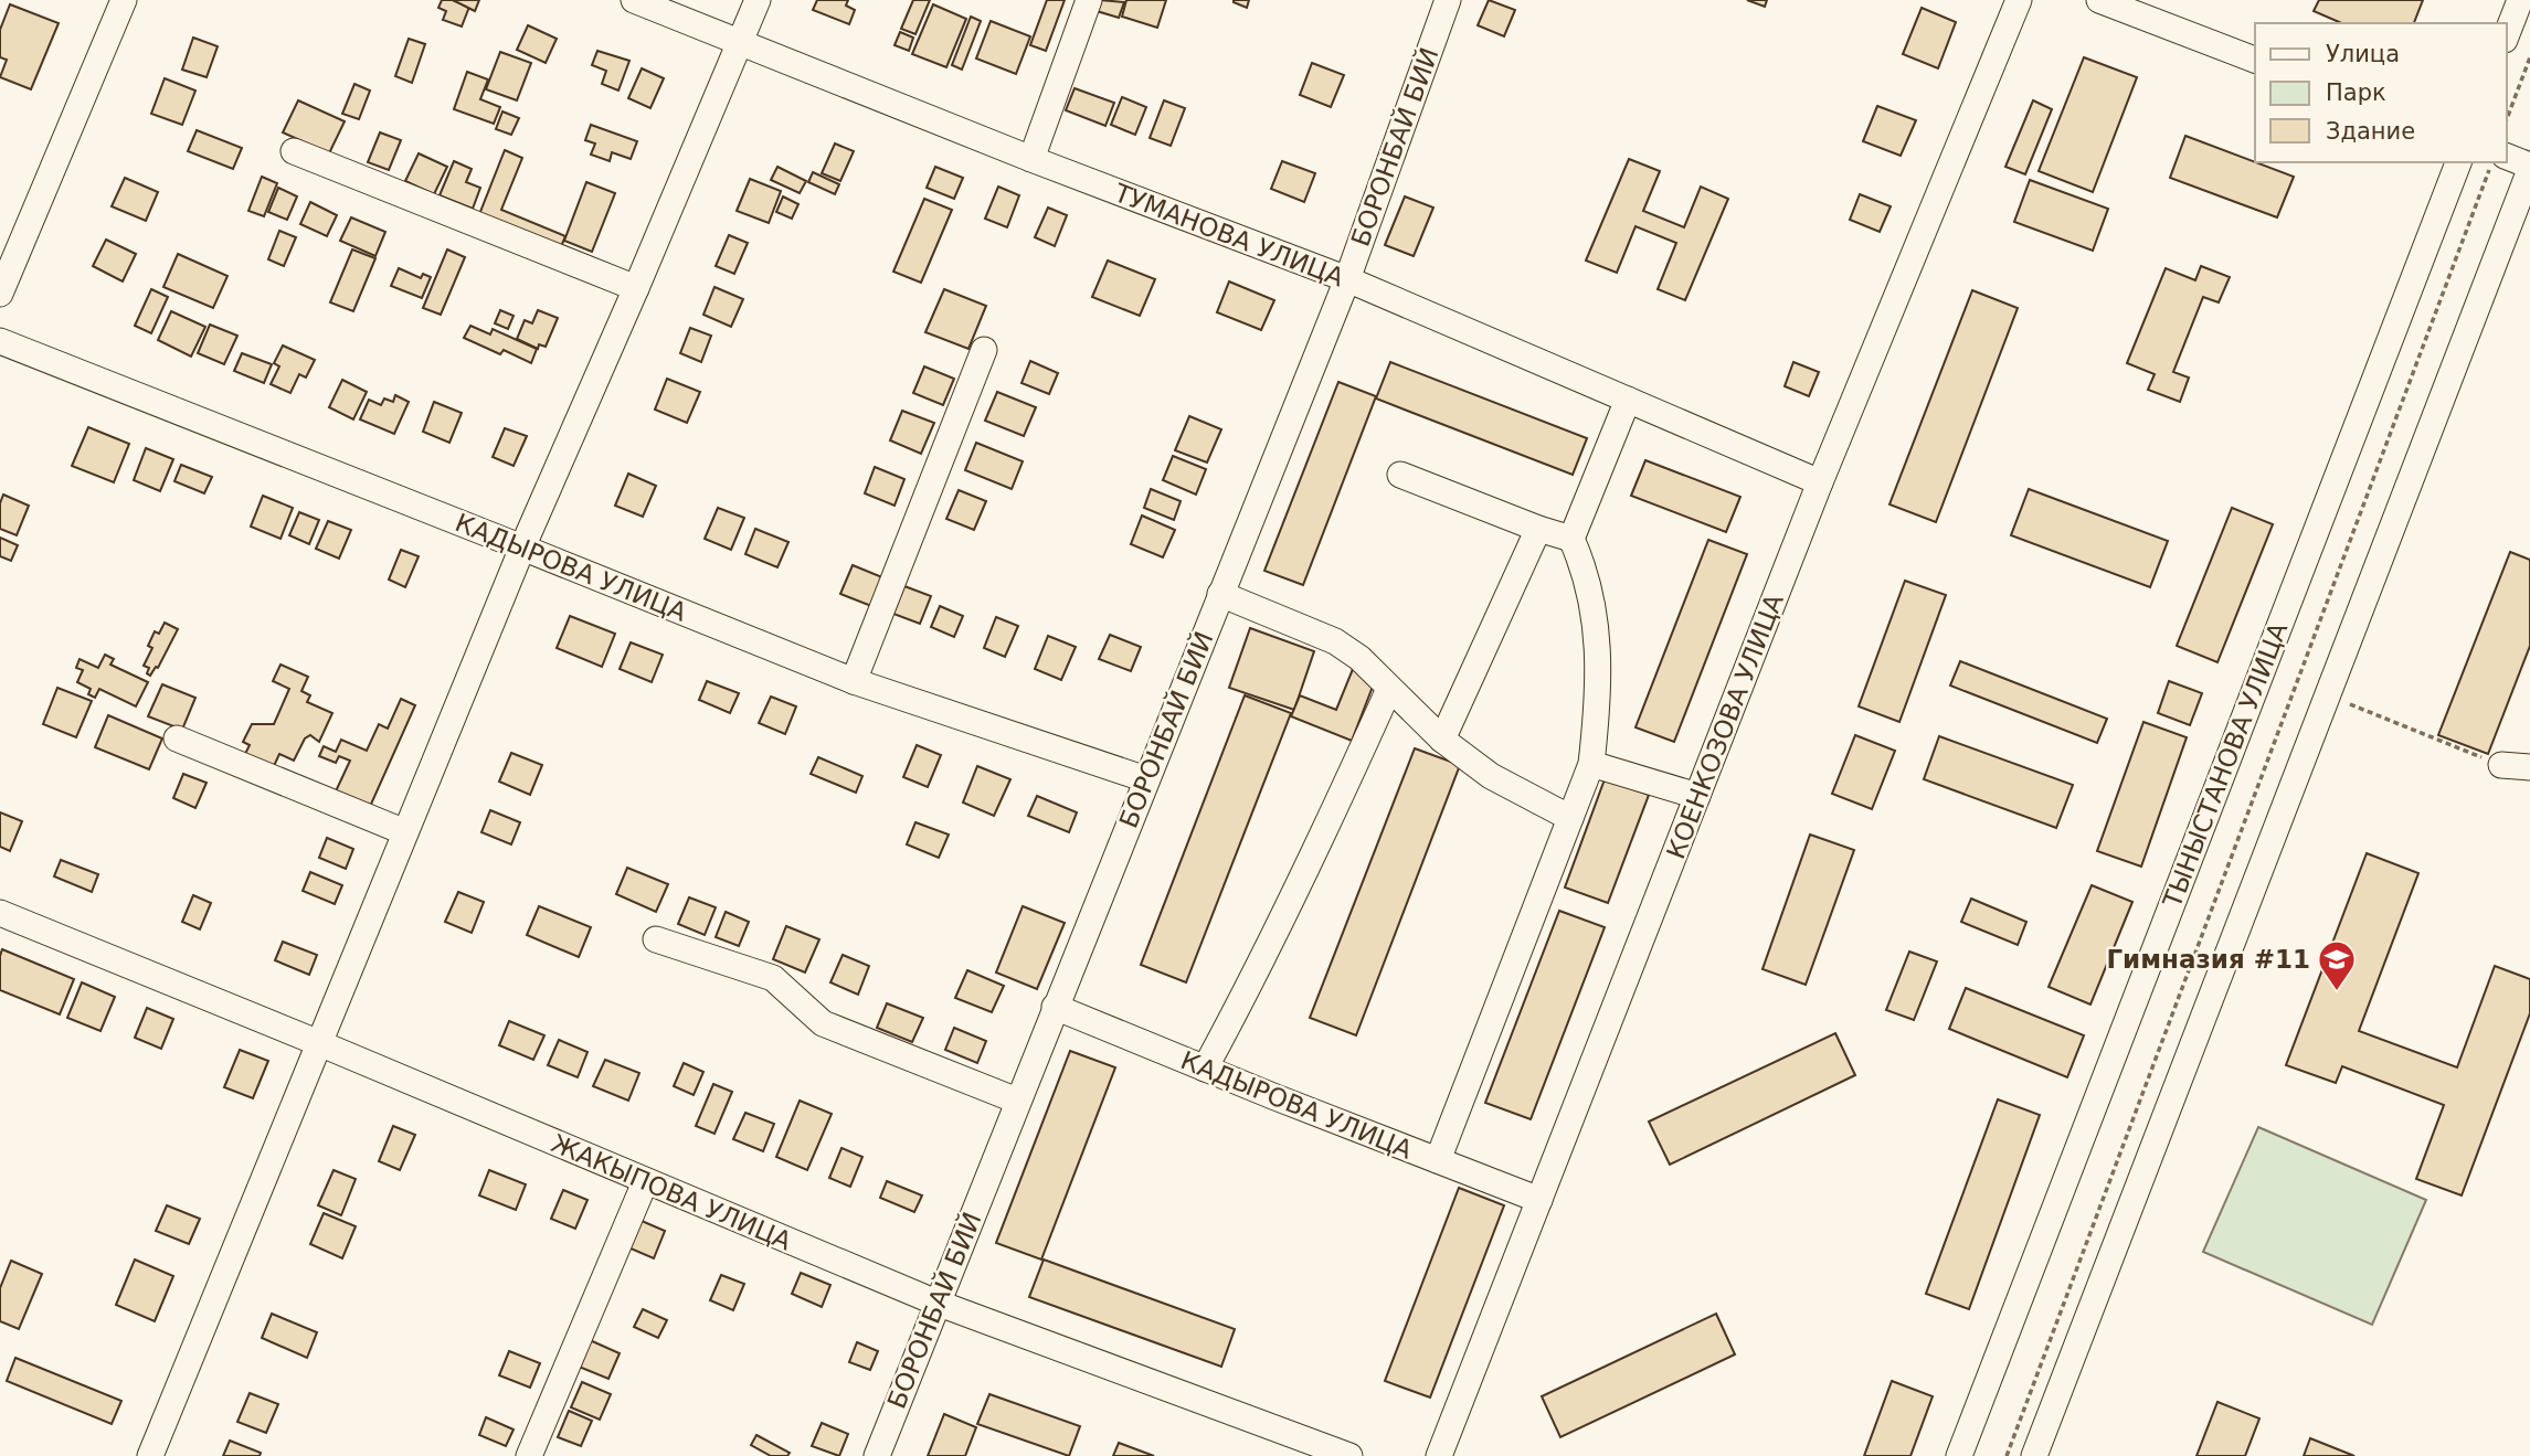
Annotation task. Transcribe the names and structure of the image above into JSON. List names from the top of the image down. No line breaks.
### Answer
{"streets":{"street":["БОРОНБАЙ БИЙ","ТУМАНОВА УЛИЦА","КАДЫРОВА УЛИЦА","КОЕНКОЗОВА УЛИЦА","ТЫНЫСТАНОВА УЛИЦА","ЖАКЫПОВА УЛИЦА"]},"crossings":[["БОРОНБАЙ БИЙ","ТУМАНОВА УЛИЦА"],["БОРОНБАЙ БИЙ","КАДЫРОВА УЛИЦА"],["БОРОНБАЙ БИЙ","ЖАКЫПОВА УЛИЦА"],["ТУМАНОВА УЛИЦА","КОЕНКОЗОВА УЛИЦА"],["КАДЫРОВА УЛИЦА","КОЕНКОЗОВА УЛИЦА"]],"places":{"school or university":["Гимназия #11"]},"legend":["Улица","Парк","Здание"]}
